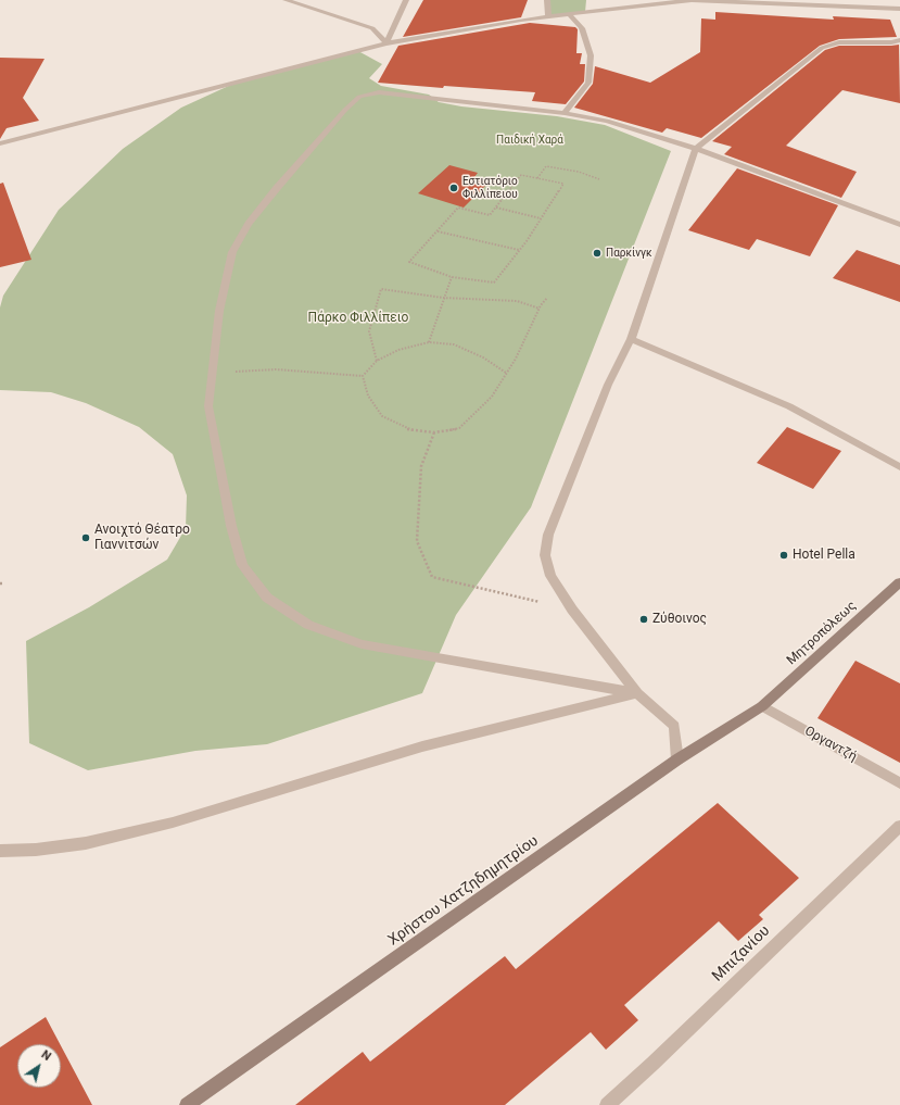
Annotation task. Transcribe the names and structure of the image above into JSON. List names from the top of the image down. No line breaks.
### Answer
{"streets":{"main road":["Μητροπόλεως","Χρήστου Χατζηδημητρίου"],"street":["Οργαντζή","Μπιζανίου"]},"crossings":[["Μητροπόλεως","Οργαντζή"],["Μητροπόλεως","Χρήστου Χατζηδημητρίου"],["Οργαντζή","Χρήστου Χατζηδημητρίου"]],"parks":["Παιδική Χαρά","Πάρκο Φιλλίπειο"],"places":["Εστιατόριο Φιλλίπειου","Παρκίνγκ","Ανοιχτό Θέατρο Γιαννιτσών","Hotel Pella","Ζύθοινος"],"north":"top right"}
